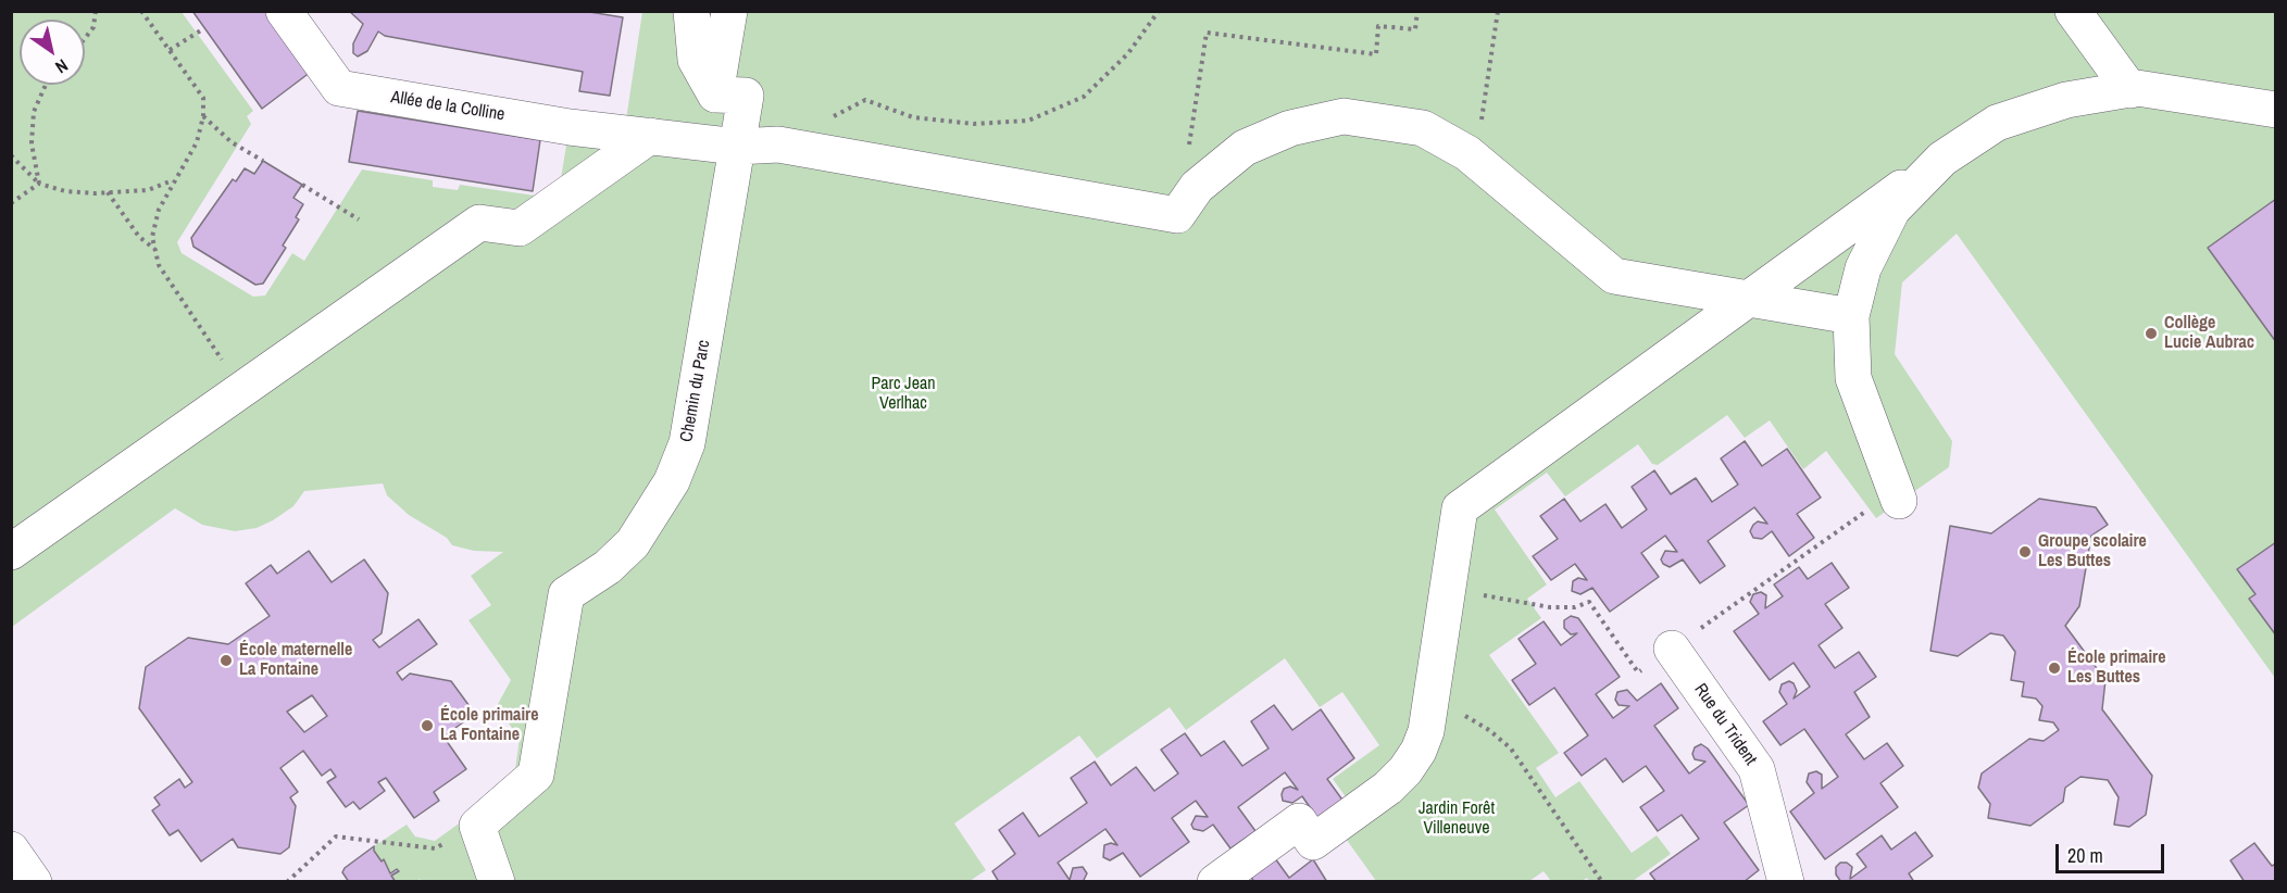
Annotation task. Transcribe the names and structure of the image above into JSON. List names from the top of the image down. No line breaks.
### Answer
{"streets":{"street":["Allée de la Colline","Chemin du Parc","Rue du Trident"]},"crossings":[["Allée de la Colline","Chemin du Parc"]],"parks":["Parc Jean Verlhac","Jardin Forêt Villeneuve"],"places":["Collège Lucie Aubrac","Groupe scolaire Les Buttes","École maternelle La Fontaine","École primaire Les Buttes","École primaire La Fontaine"],"scale_bar":"20 m","north":"bottom right"}
